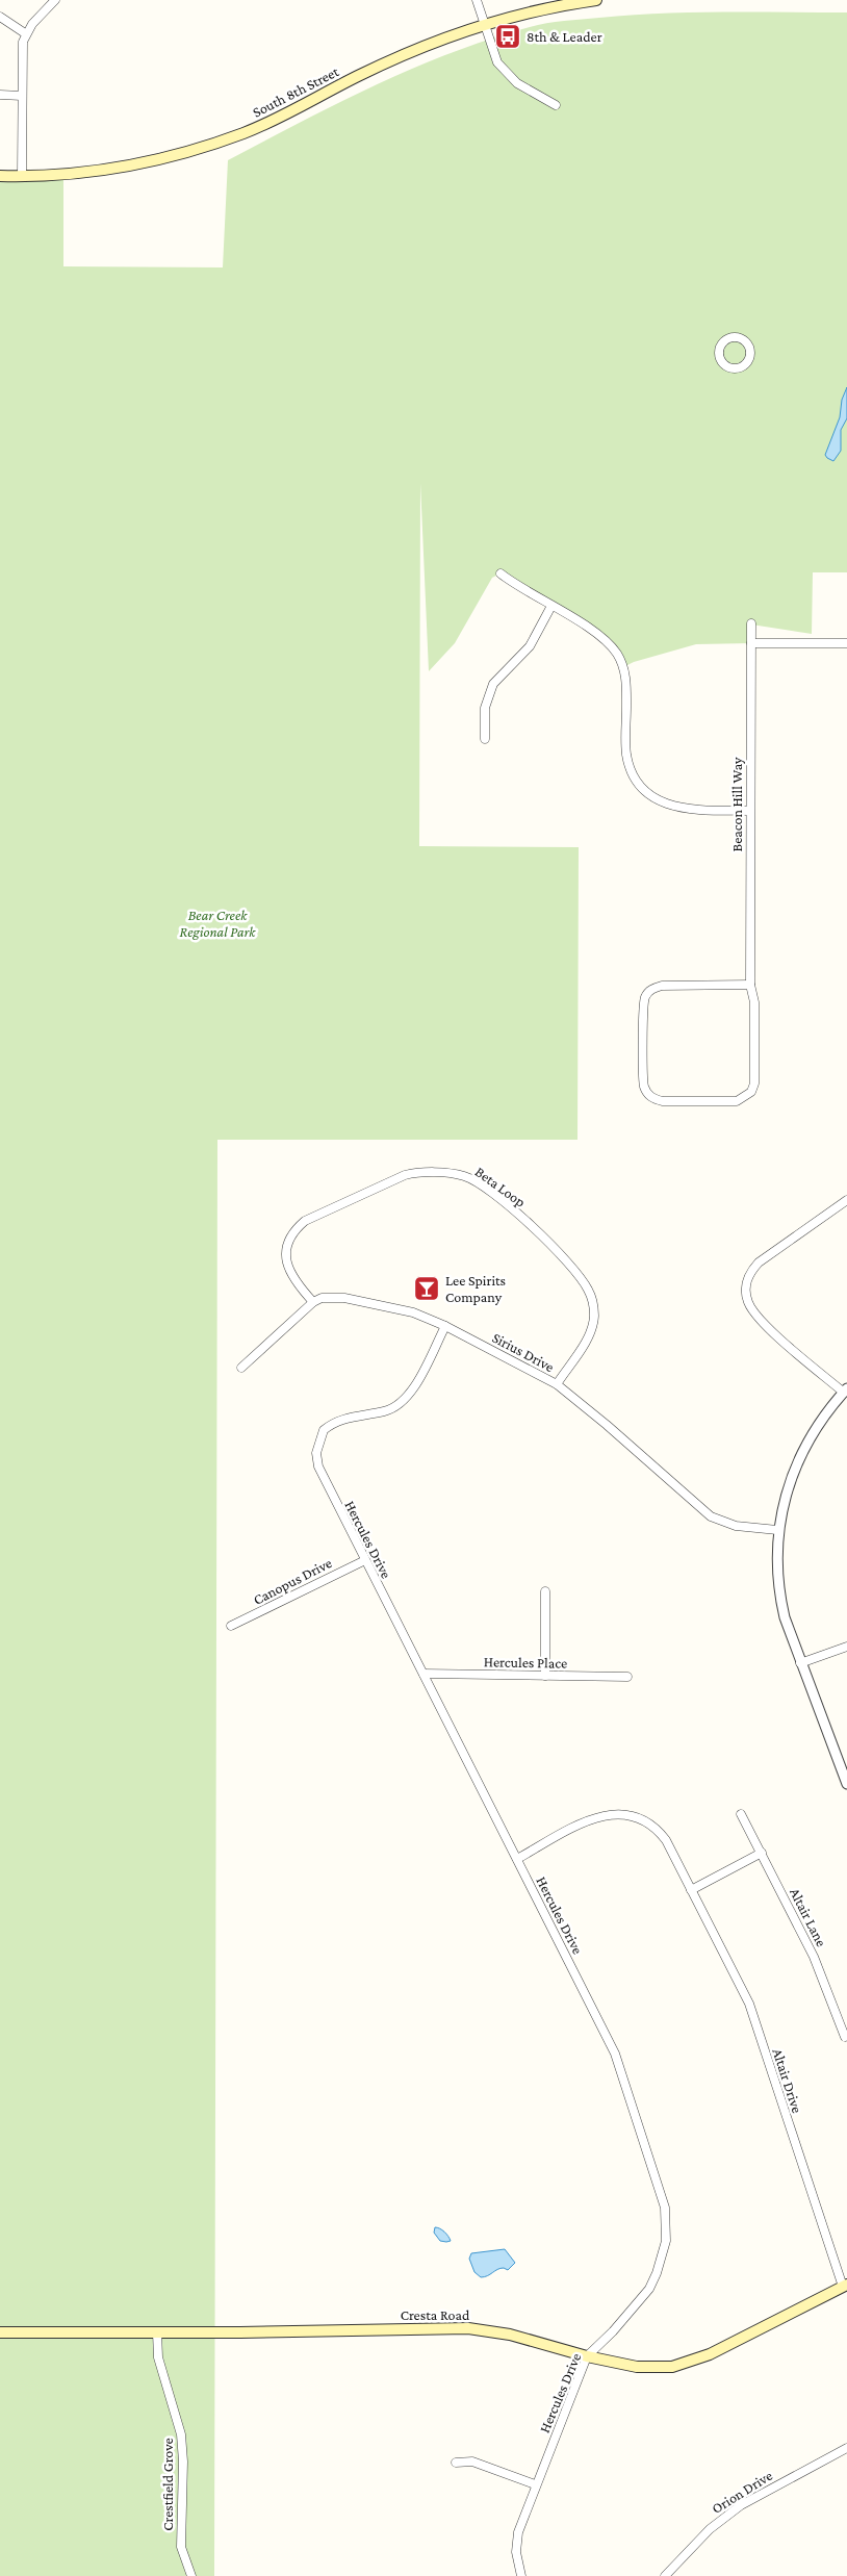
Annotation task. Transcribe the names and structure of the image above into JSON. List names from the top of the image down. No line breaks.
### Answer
{"streets":{"main road":["South 8th Street","Cresta Road"],"street":["Beacon Hill Way","Beta Loop","Sirius Drive","Hercules Drive","Canopus Drive","Hercules Place","Altair Lane","Altair Drive","Crestfield Grove","Orion Drive"]},"crossings":[["Beta Loop","Sirius Drive"],["Sirius Drive","Hercules Drive"],["Hercules Drive","Canopus Drive"],["Hercules Drive","Hercules Place"],["Hercules Drive","Altair Drive"],["Hercules Drive","Cresta Road"],["Altair Drive","Cresta Road"],["Cresta Road","Crestfield Grove"]],"parks":["Bear Creek Regional Park"],"places":{"bus stop":["8th & Leader"],"bar":["Lee Spirits Company"]}}
